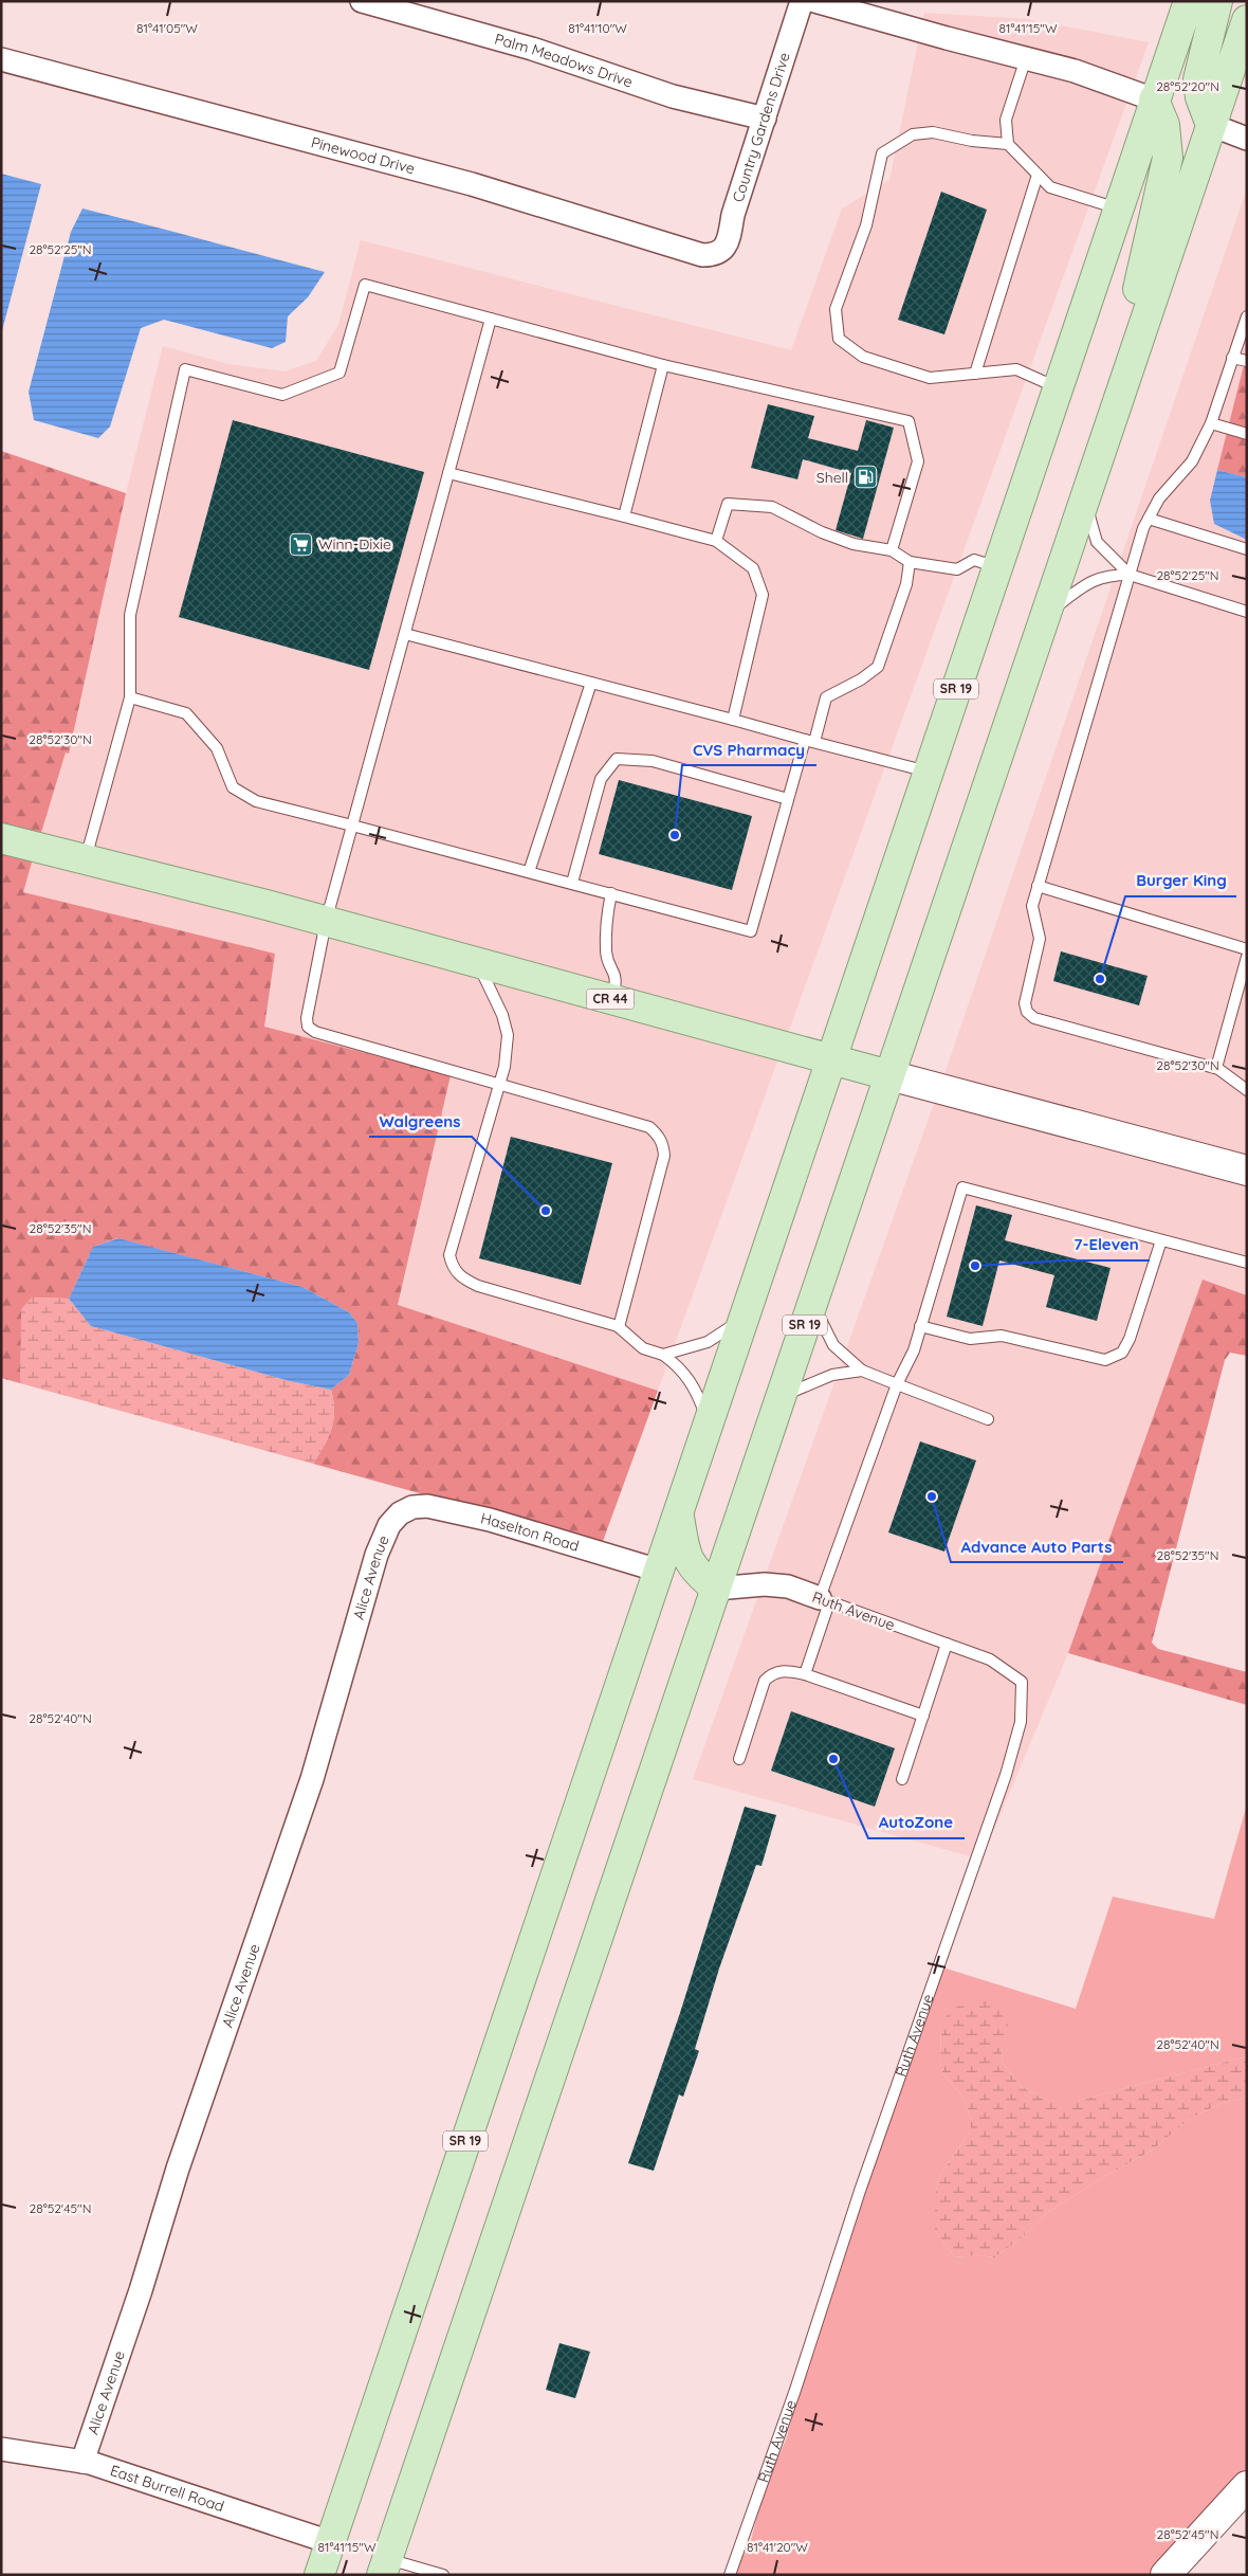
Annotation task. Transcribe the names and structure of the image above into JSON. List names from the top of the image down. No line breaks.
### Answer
{"streets":{"main road":["SR 19","CR 44"],"street":["Palm Meadows Drive","Country Gardens Drive","Pinewood Drive","Haselton Road","Alice Avenue","Ruth Avenue","East Burrell Road"]},"crossings":[["Palm Meadows Drive","Country Gardens Drive"],["Country Gardens Drive","Pinewood Drive"],["SR 19","CR 44"],["SR 19","Haselton Road"],["SR 19","Ruth Avenue"],["SR 19","East Burrell Road"],["Haselton Road","Alice Avenue"],["Alice Avenue","East Burrell Road"]],"places":{"fuel station":["Shell"],"supermarket":["Winn-Dixie"],"other":["CVS Pharmacy","Burger King","Walgreens","7-Eleven","Advance Auto Parts","AutoZone"]},"coordinates":["81°41'05\"W","81°41'10\"W","81°41'15\"W","28°52'20\"N","28°52'25\"N","28°52'30\"N","28°52'35\"N","28°52'40\"N","28°52'45\"N","81°41'20\"W"]}
